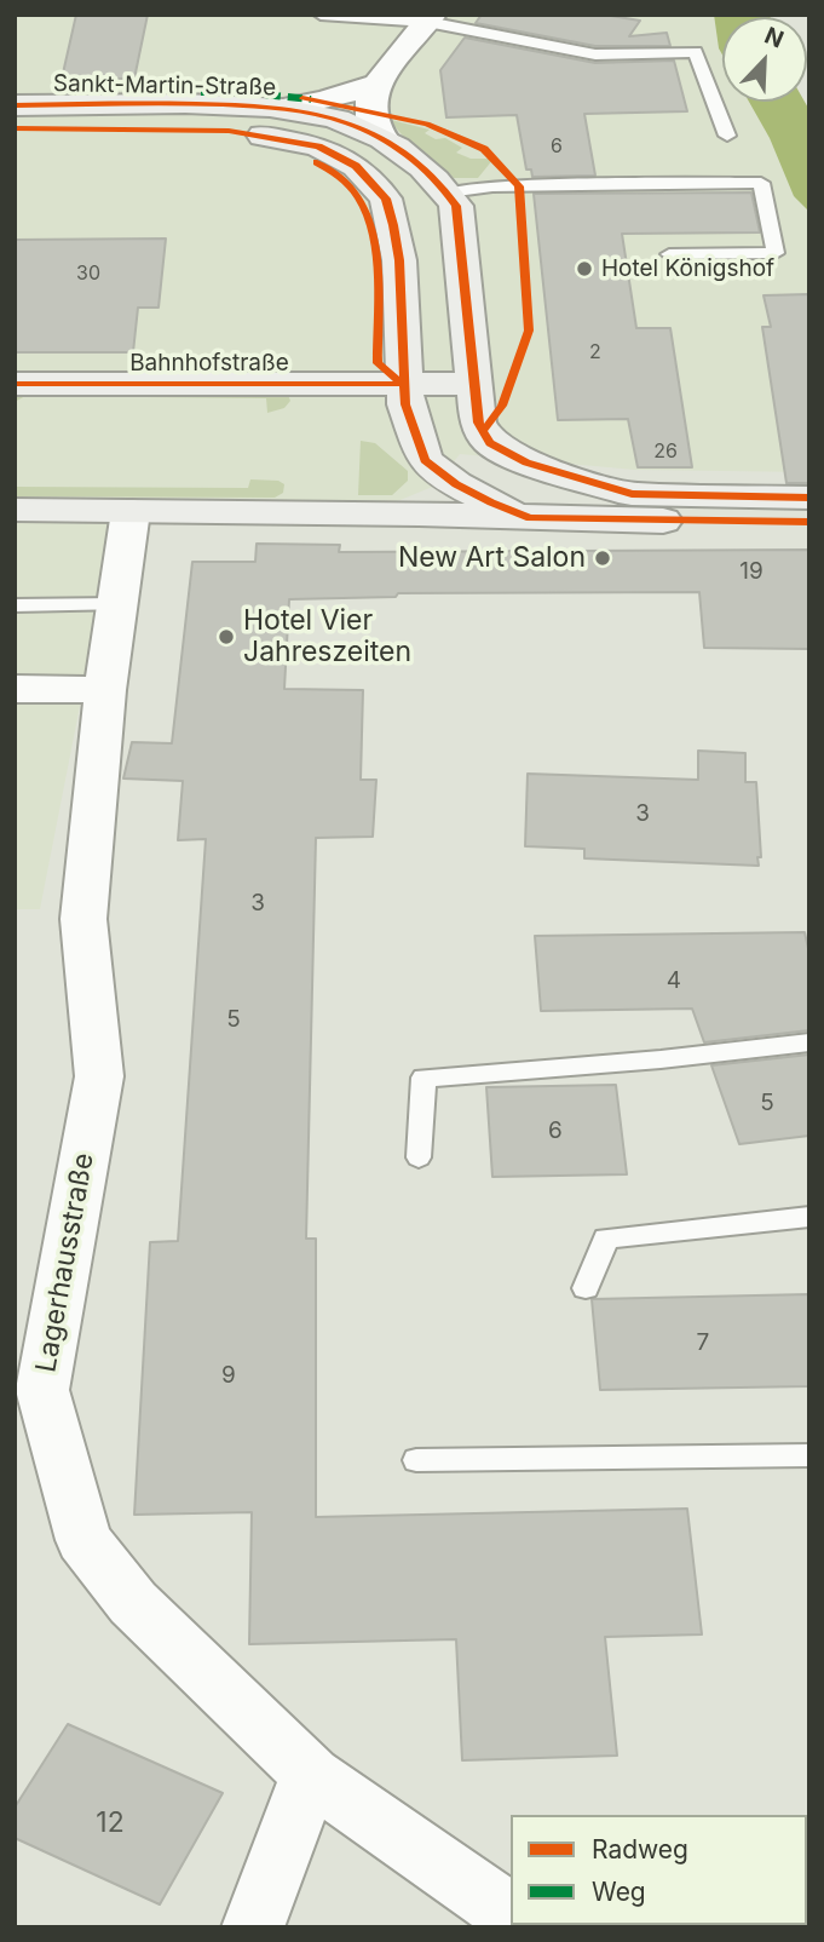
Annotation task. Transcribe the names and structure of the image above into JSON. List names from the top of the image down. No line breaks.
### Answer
{"streets":{"main road":["Sankt-Martin-Straße","Bahnhofstraße"],"street":["Lagerhausstraße"]},"crossings":[["Sankt-Martin-Straße","Bahnhofstraße"]],"places":["Hotel Königshof","New Art Salon","Hotel Vier Jahreszeiten"],"house_numbers":["6","30","2","26","19","3","3","4","5","5","6","7","9","12"],"legend":["Radweg","Weg"],"north":"top right"}
